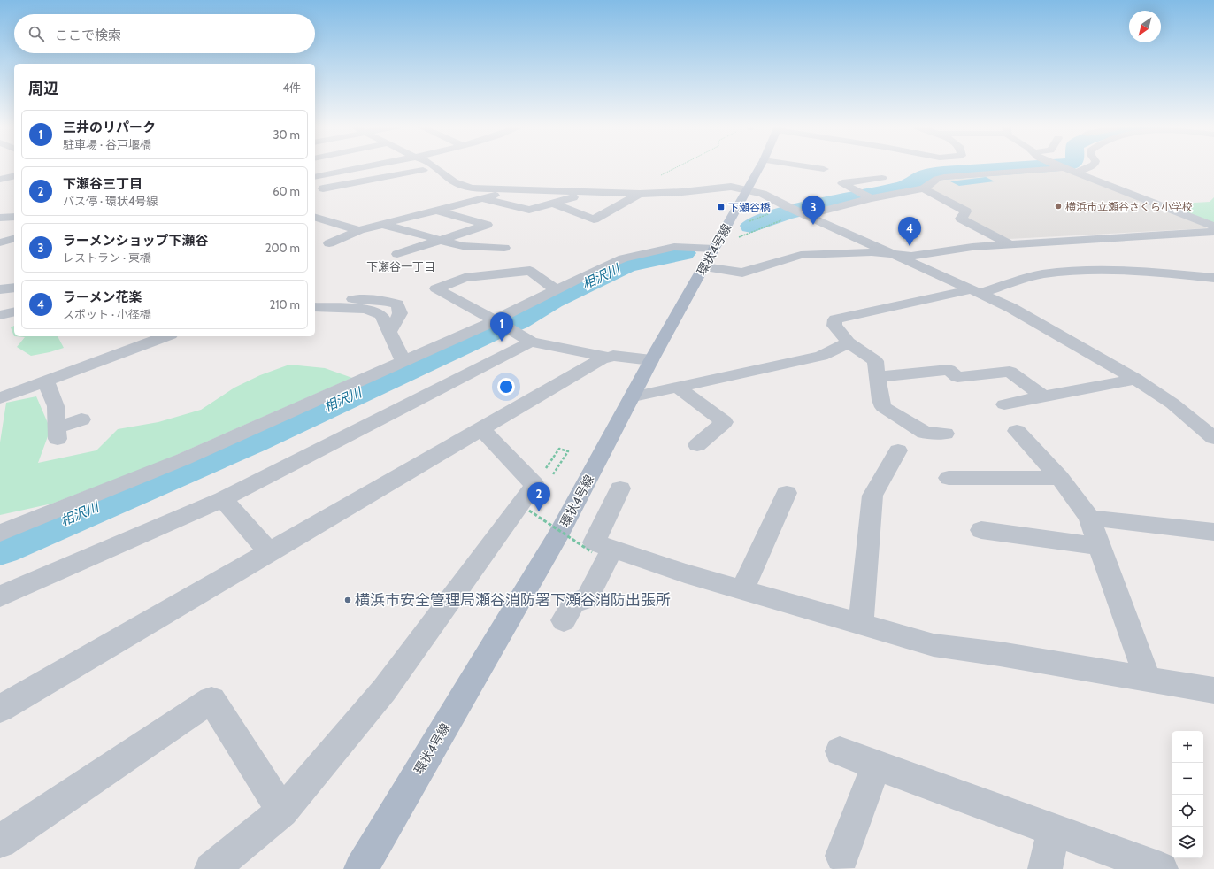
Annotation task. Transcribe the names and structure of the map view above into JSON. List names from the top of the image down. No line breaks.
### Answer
{"streets":{"main road":["環状4号線"]},"districts":["下瀬谷一丁目"],"water":["相沢川"],"places":{"other":["横浜市立瀬谷さくら小学校","横浜市安全管理局瀬谷消防署下瀬谷消防出張所"],"transit":["下瀬谷橋"]},"north":"bottom left","page":{"search":"ここで検索","heading":["周辺","4件"],"list":[{"mark":"1","name":"三井のリパーク","note":"駐車場 · 谷戸堰橋","value":"30 m"},{"mark":"2","name":"下瀬谷三丁目","note":"バス停 · 環状4号線","value":"60 m"},{"mark":"3","name":"ラーメンショップ下瀬谷","note":"レストラン · 東橋","value":"200 m"},{"mark":"4","name":"ラーメン花楽","note":"スポット · 小径橋","value":"210 m"}],"pins":["3","4","1","2"],"map_buttons":["+","−"]}}
